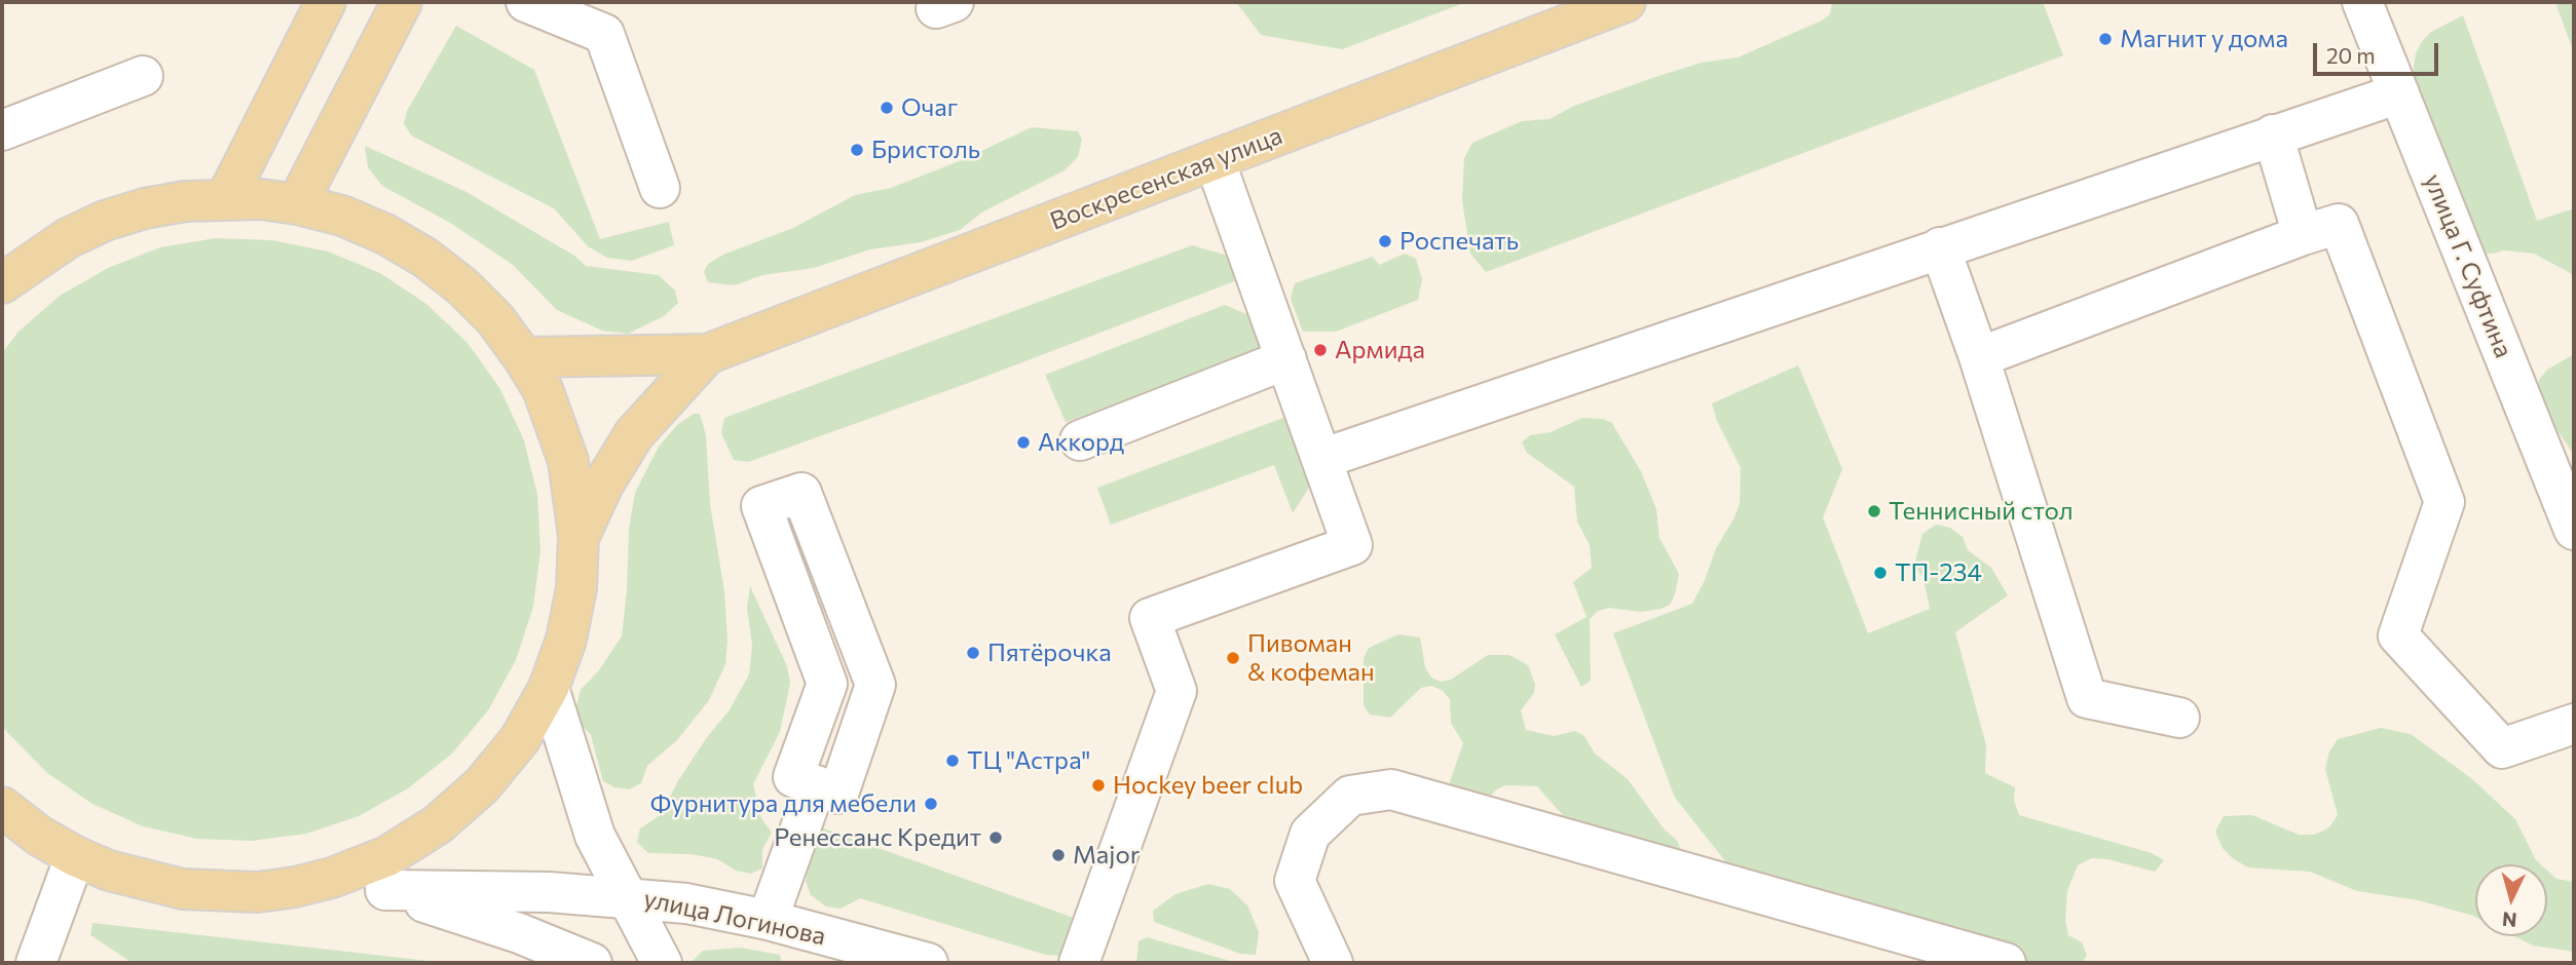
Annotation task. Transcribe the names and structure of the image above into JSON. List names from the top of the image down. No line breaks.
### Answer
{"streets":{"main road":["Воскресенская улица"],"street":["улица Г. Суфтина","улица Логинова"]},"places":["Магнит у дома","Очаг","Бристоль","Роспечать","Армида","Аккорд","Теннисный стол","ТП-234","Пятёрочка","Пивоман & кофеман","ТЦ \"Астра\"","Hockey beer club","Фурнитура для мебели","Ренессанс Кредит","Major"],"scale_bar":"20 m","north":"bottom"}
